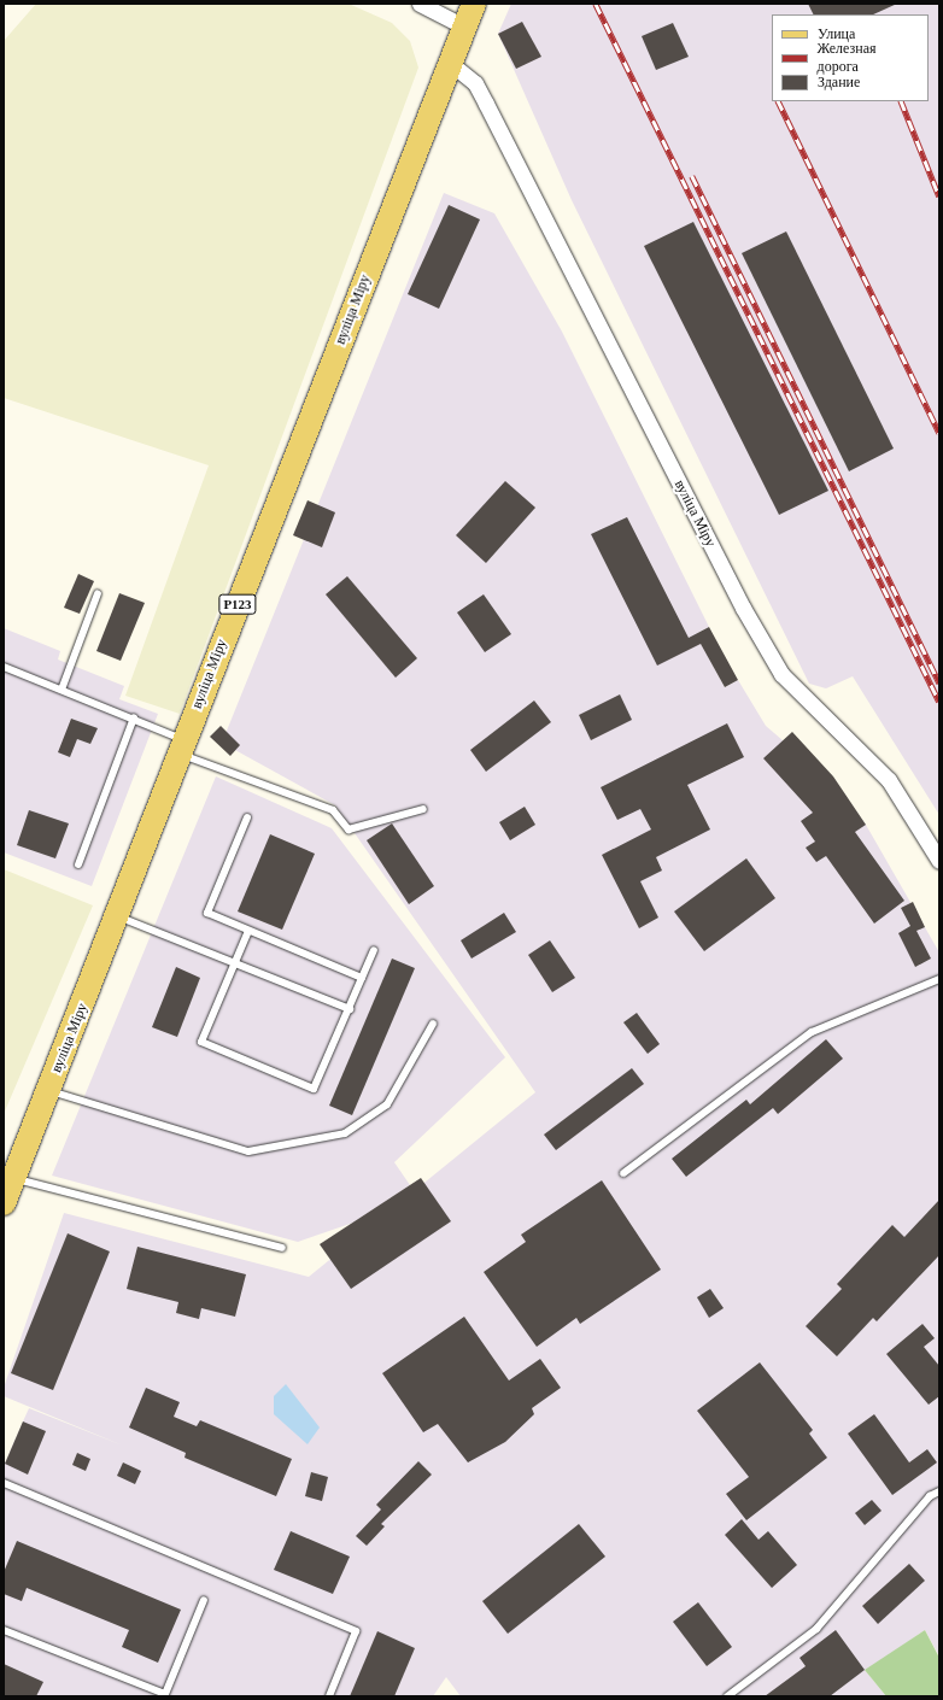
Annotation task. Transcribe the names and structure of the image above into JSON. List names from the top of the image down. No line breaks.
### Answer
{"streets":{"main road":["вуліца Міру","Р123"]},"legend":["Улица","Железная дорога","Здание"]}
